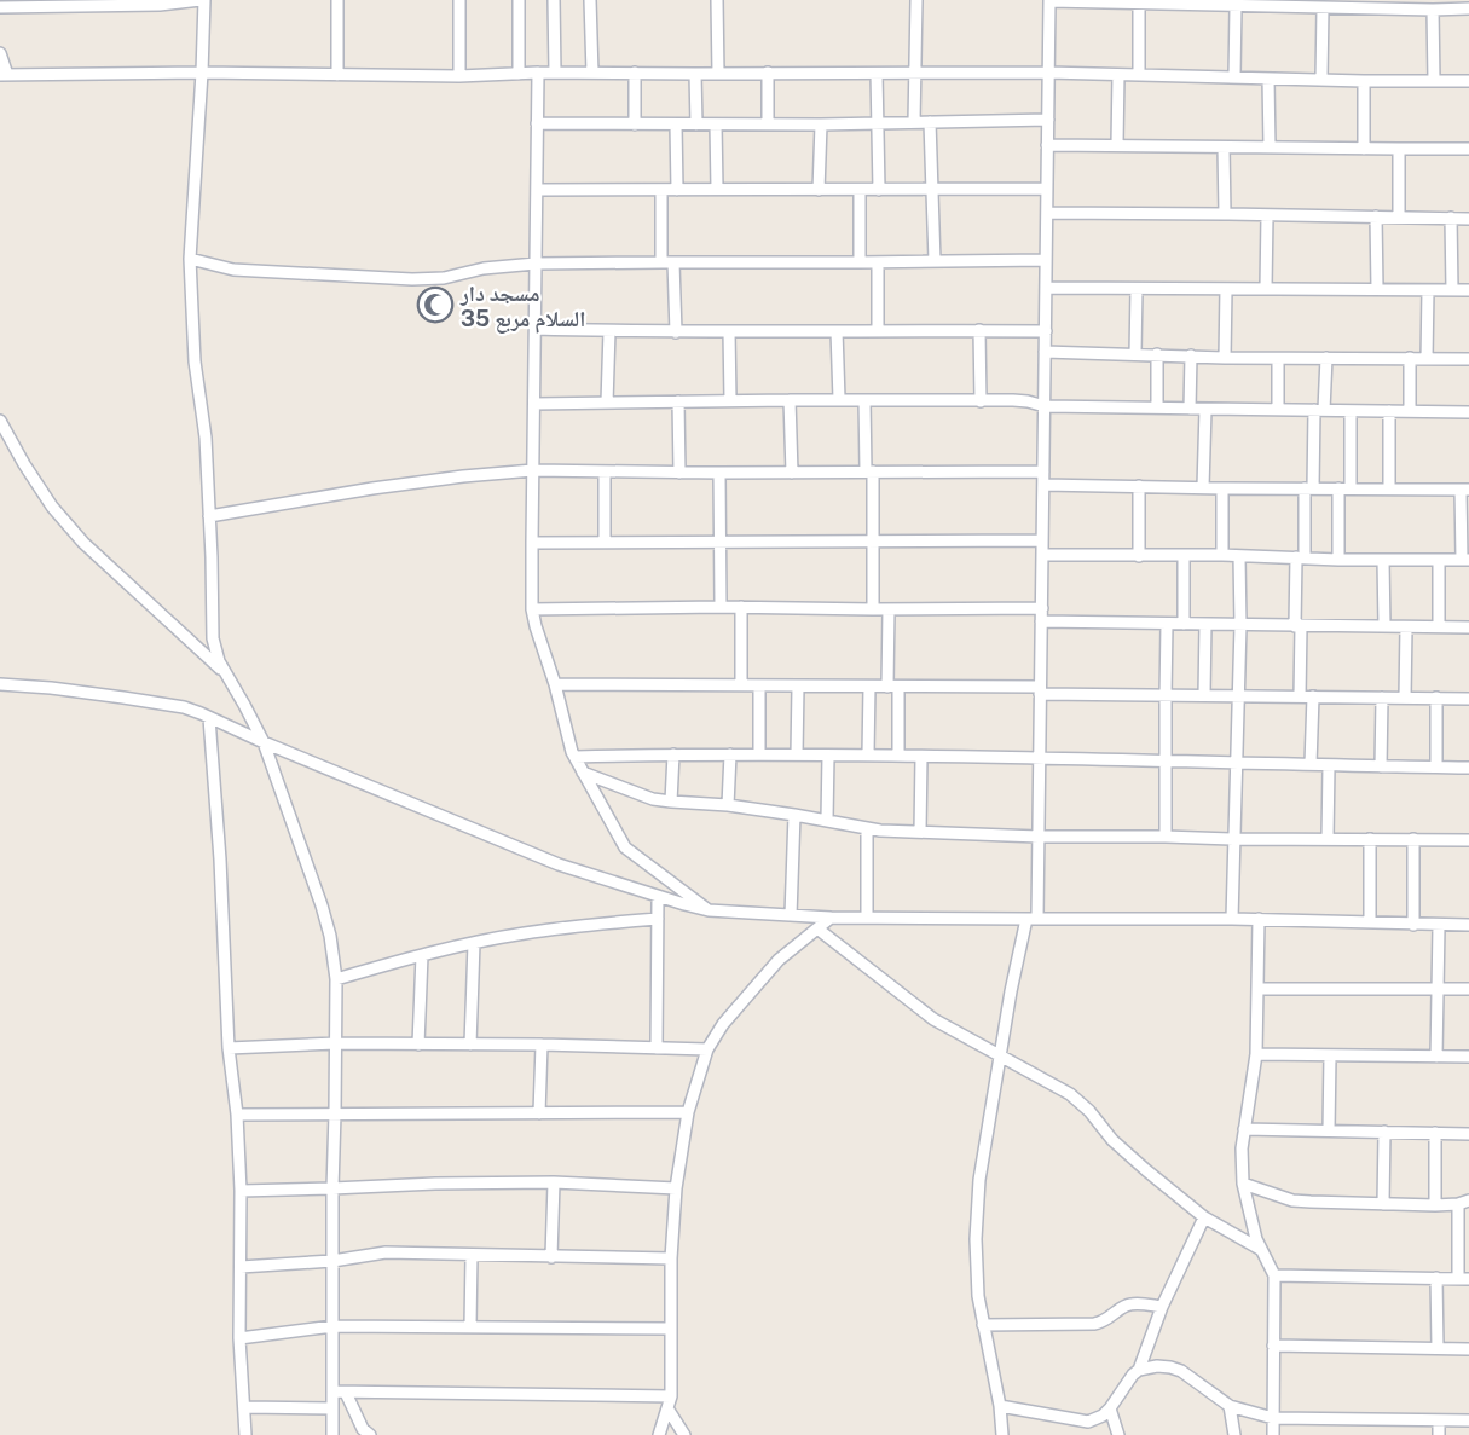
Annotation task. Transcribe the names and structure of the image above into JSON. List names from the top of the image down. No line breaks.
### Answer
{"places":{"mosque":["مسجد دار السلام مربع 35"]}}
